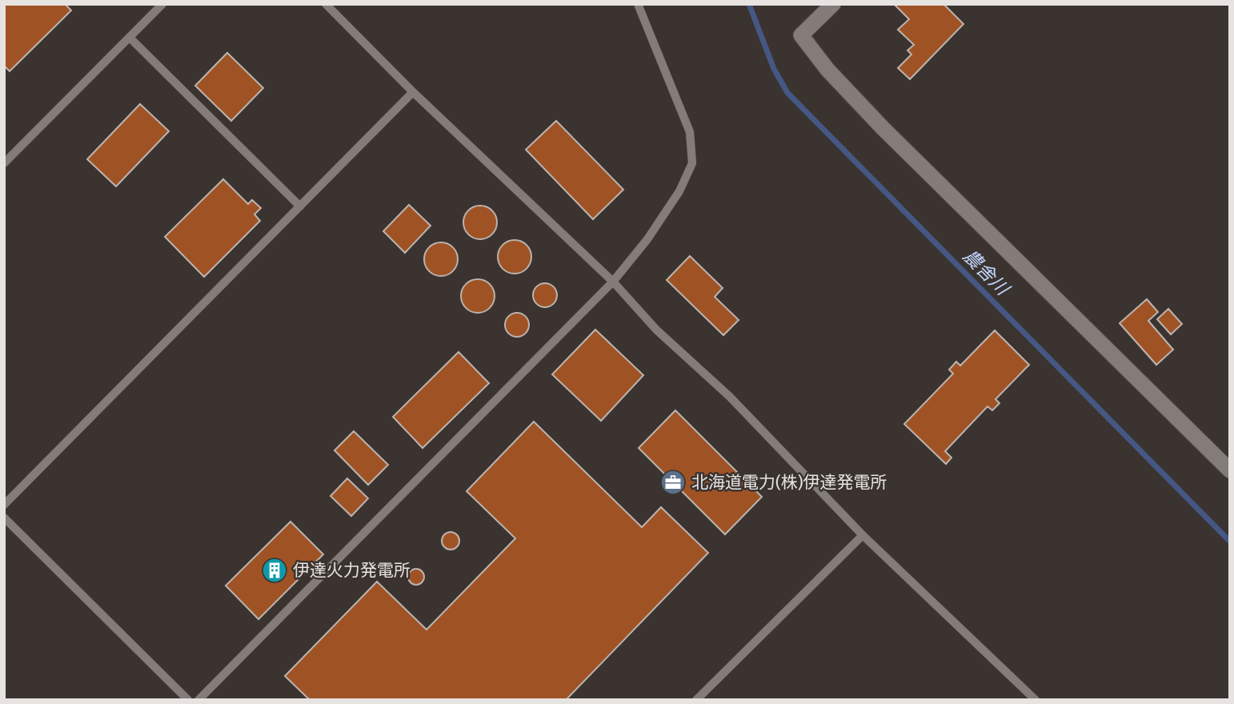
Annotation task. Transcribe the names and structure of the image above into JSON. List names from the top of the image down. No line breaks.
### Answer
{"water":["農舎川"],"places":{"office":["北海道電力(株)伊達発電所"],"building":["伊達火力発電所"]}}
